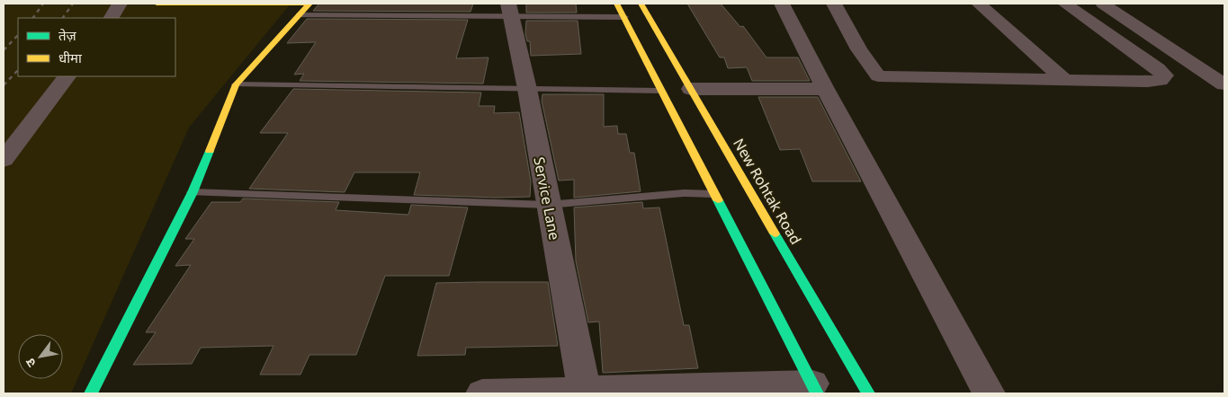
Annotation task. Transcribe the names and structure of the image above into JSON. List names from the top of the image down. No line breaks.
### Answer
{"streets":{"main road":["New Rohtak Road"],"street":["Service Lane"]},"legend":["तेज़","धीमा"],"north":"bottom left"}
